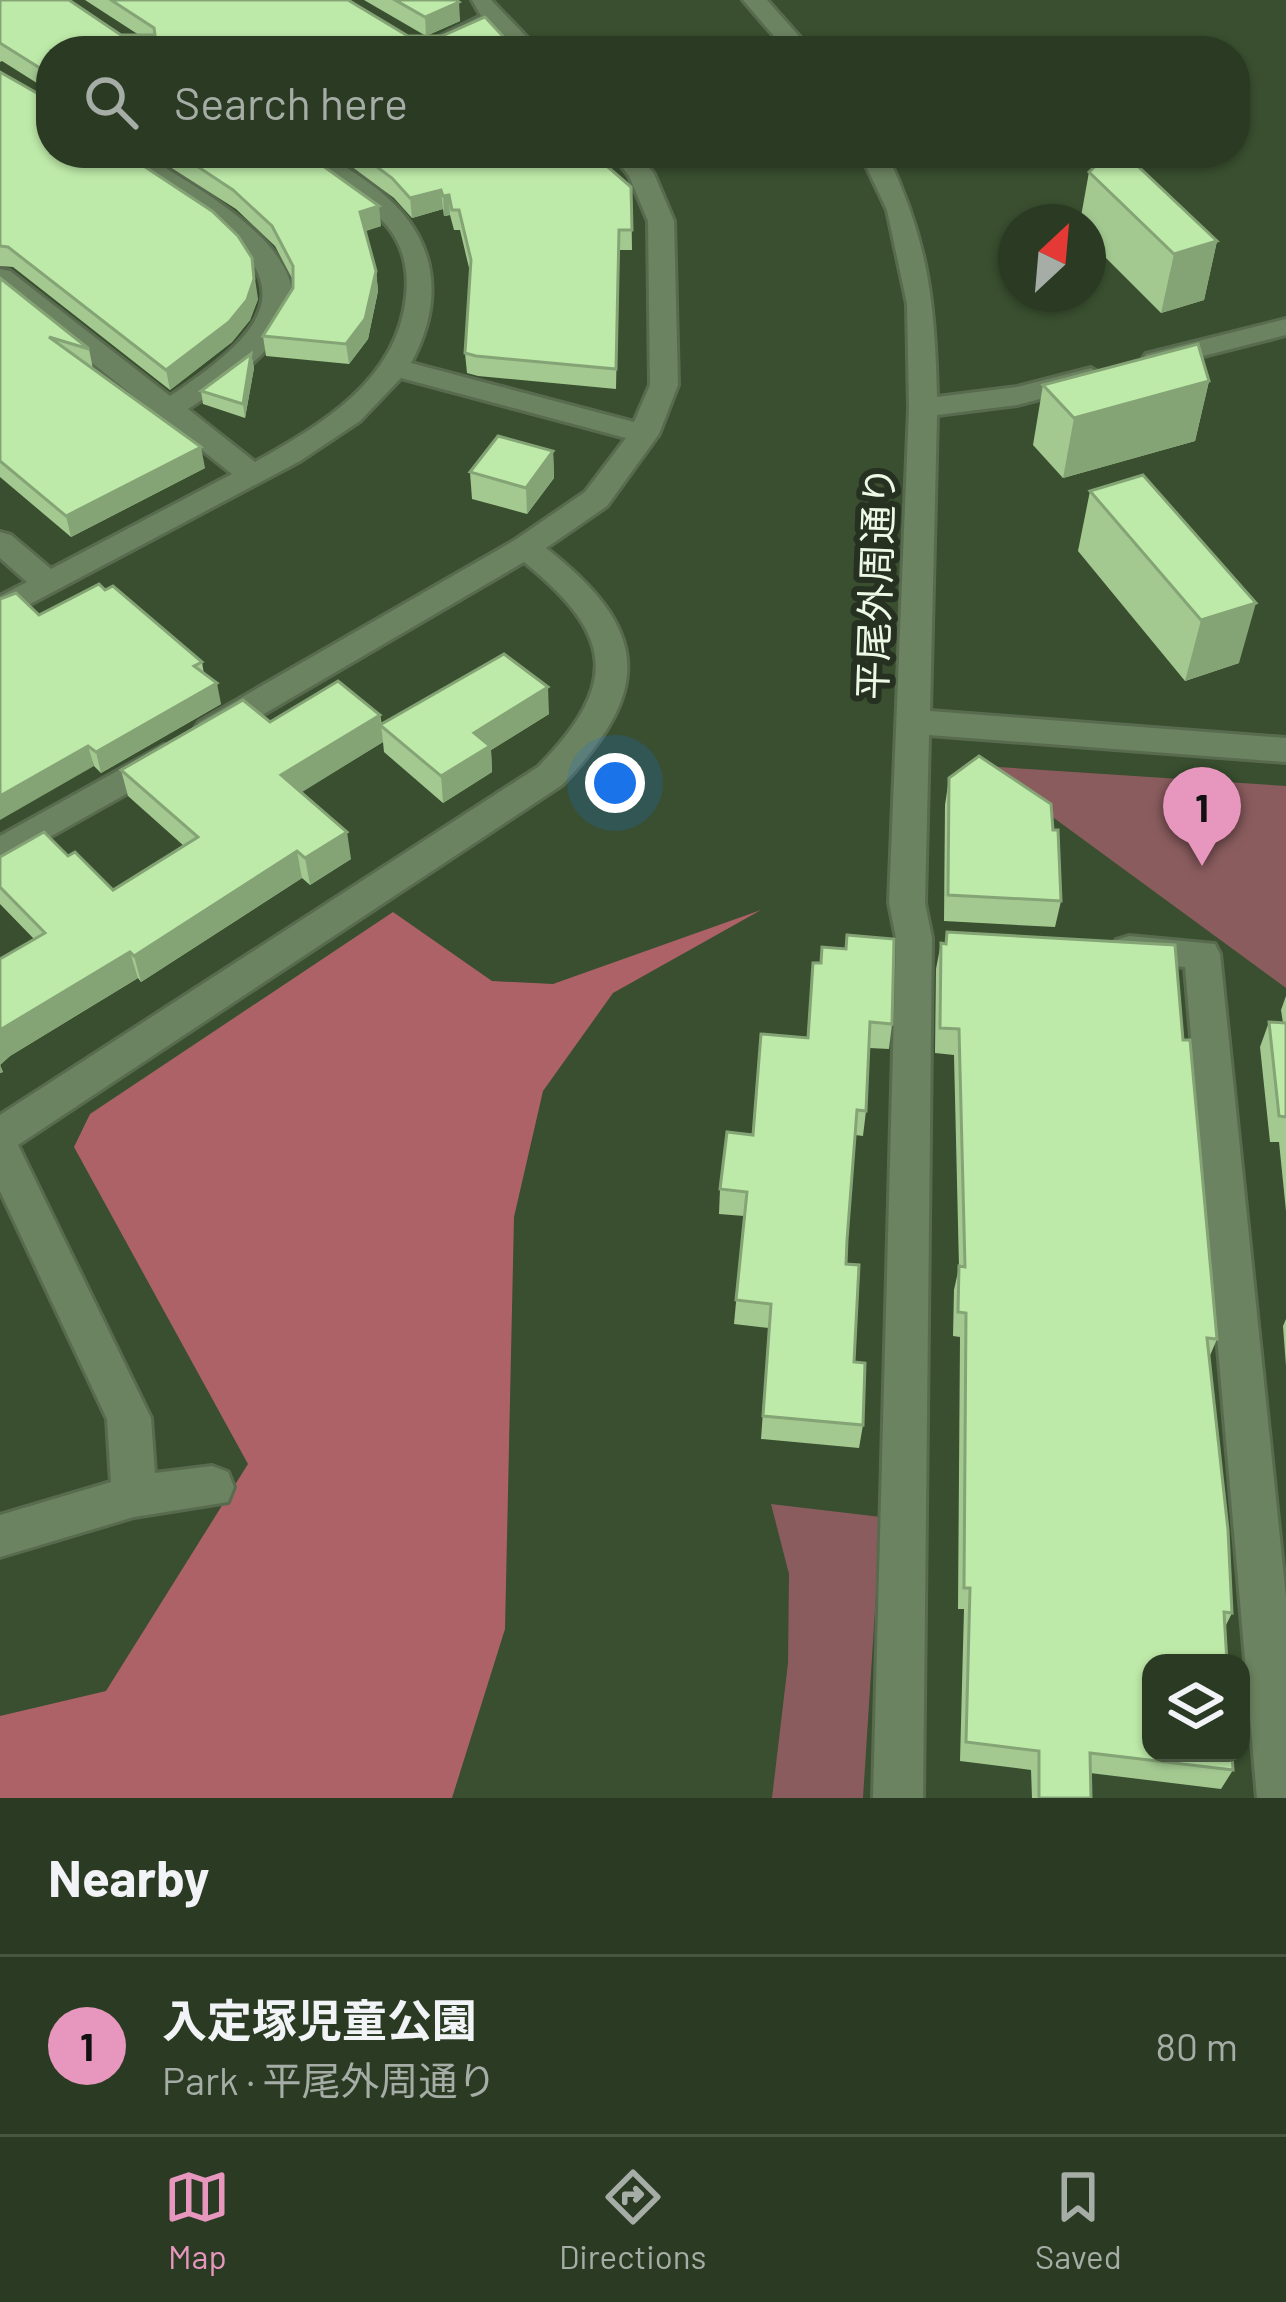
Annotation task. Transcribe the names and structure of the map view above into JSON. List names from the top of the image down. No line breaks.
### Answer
{"streets":{"street":["平尾外周通り"]},"north":"top right","page":{"search":"Search here","pins":"1","heading":"Nearby","list":[{"mark":"1","name":"入定塚児童公園","note":"Park · 平尾外周通り","value":"80 m"}],"nav":["Map","Directions","Saved"]}}
